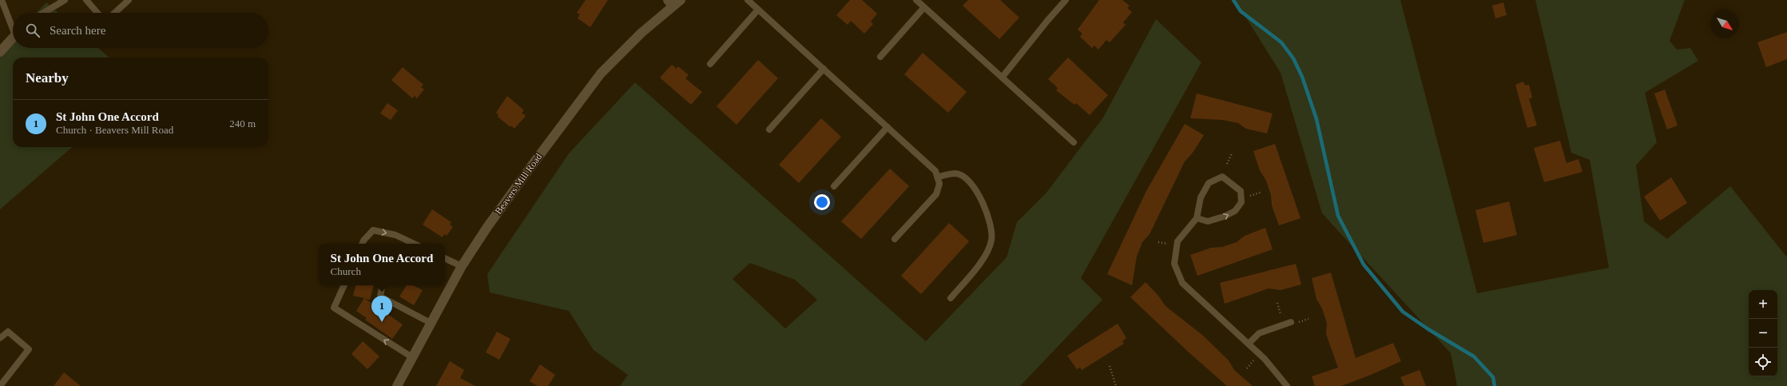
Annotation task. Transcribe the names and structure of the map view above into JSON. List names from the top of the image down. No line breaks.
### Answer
{"streets":{"street":["Beavers Mill Road"]},"north":"bottom right","page":{"search":"Search here","heading":"Nearby","list":[{"mark":"1","name":"St John One Accord","note":"Church · Beavers Mill Road","value":"240 m"}],"popup":["St John One Accord","Church"],"map_buttons":["+","−"],"pins":"1"}}
